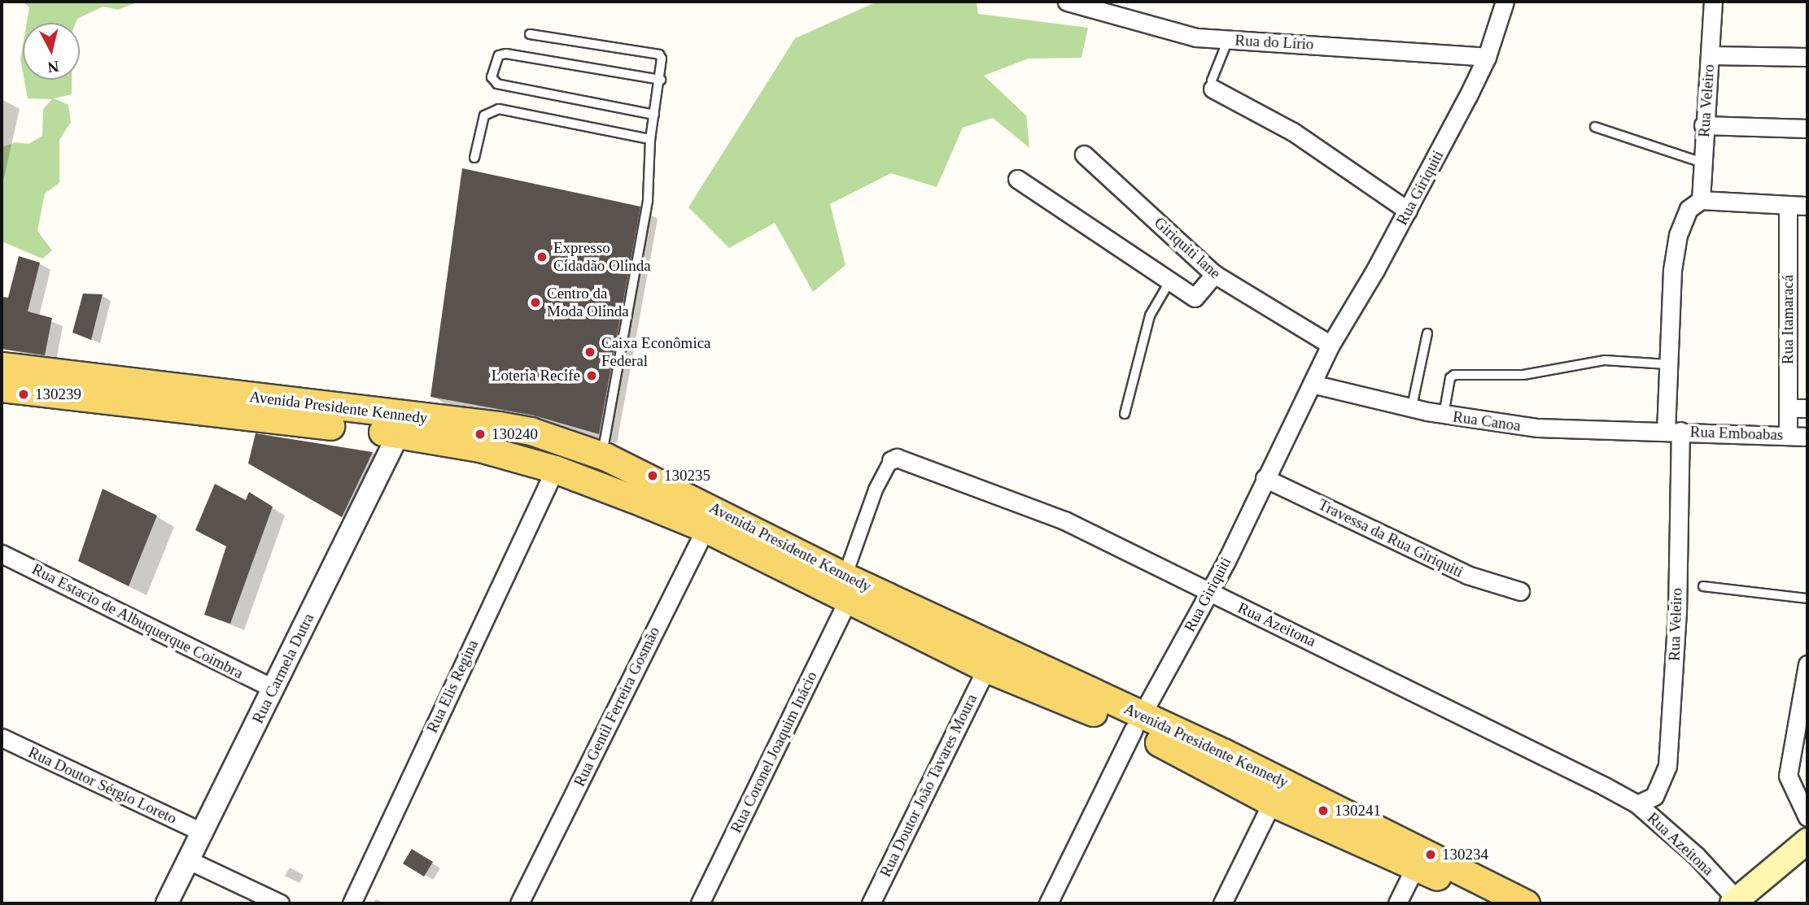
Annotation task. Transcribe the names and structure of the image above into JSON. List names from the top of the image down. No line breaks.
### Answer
{"streets":{"main road":["Avenida Presidente Kennedy"],"street":["Rua do Lírio","Rua Veleiro","Rua Giriquiti","Giriquiti lane","Rua Itamaracá","Rua Canoa","Rua Emboabas","Travessa da Rua Giriquiti","Rua Estacio de Albuquerque Coimbra","Rua Azeitona","Rua Carmela Dutra","Rua Elis Regina","Rua Gentil Ferreira Gosmão","Rua Coronel Joaquim Inácio","Rua Doutor Sérgio Loreto","Rua Doutor João Tavares Moura"]},"crossings":[["Rua do Lírio","Rua Giriquiti"],["Rua Veleiro","Rua Canoa"],["Rua Veleiro","Rua Emboabas"],["Rua Veleiro","Rua Azeitona"],["Rua Giriquiti","Giriquiti lane"],["Rua Giriquiti","Avenida Presidente Kennedy"],["Rua Giriquiti","Rua Canoa"],["Rua Giriquiti","Travessa da Rua Giriquiti"],["Rua Giriquiti","Rua Azeitona"],["Rua Itamaracá","Rua Emboabas"],["Avenida Presidente Kennedy","Rua Azeitona"],["Avenida Presidente Kennedy","Rua Carmela Dutra"],["Avenida Presidente Kennedy","Rua Elis Regina"],["Avenida Presidente Kennedy","Rua Gentil Ferreira Gosmão"],["Avenida Presidente Kennedy","Rua Coronel Joaquim Inácio"],["Avenida Presidente Kennedy","Rua Doutor João Tavares Moura"],["Rua Canoa","Rua Emboabas"],["Rua Estacio de Albuquerque Coimbra","Rua Carmela Dutra"],["Rua Azeitona","Rua Coronel Joaquim Inácio"],["Rua Carmela Dutra","Rua Doutor Sérgio Loreto"]],"places":["Expresso Cidadão Olinda","Centro da Moda Olinda","Caixa Econômica Federal","Loteria Recife","130239","130240","130235","130241","130234"],"north":"bottom"}
